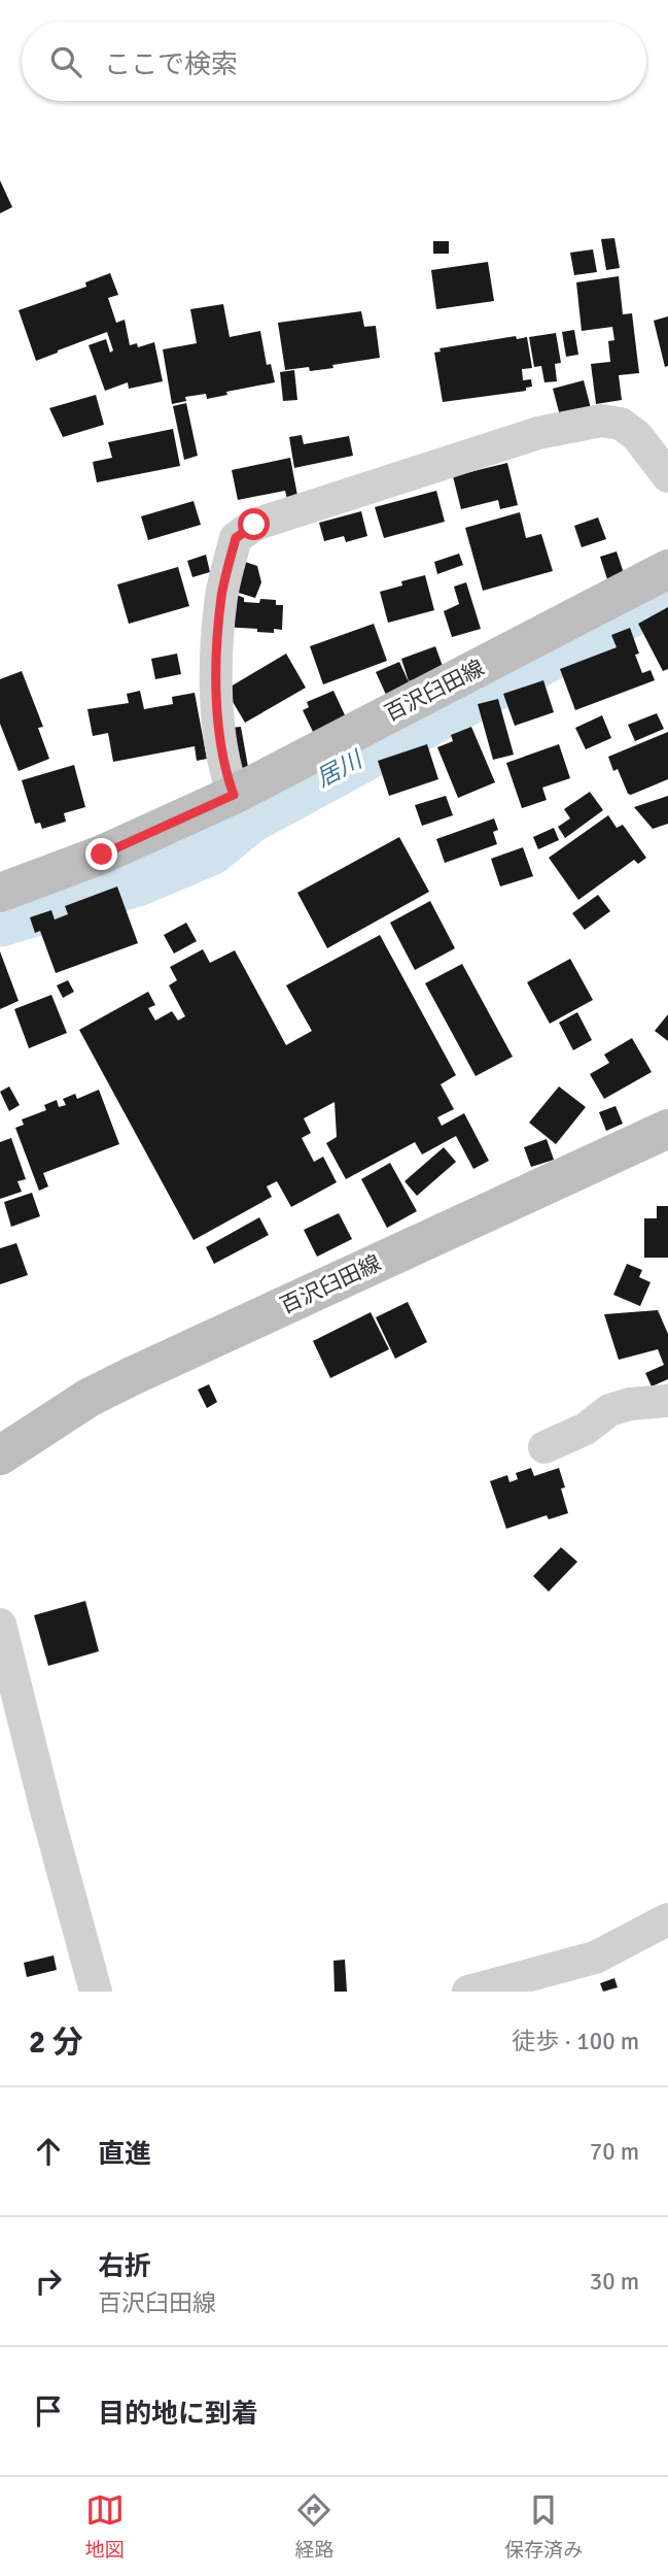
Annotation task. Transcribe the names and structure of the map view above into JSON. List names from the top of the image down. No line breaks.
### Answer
{"streets":{"main road":["百沢臼田線"]},"water":["居川"],"page":{"search":"ここで検索","heading":["2 分","徒歩 · 100 m"],"list":[["直進","70 m"],["右折","百沢臼田線","30 m"],"目的地に到着"],"nav":["地図","経路","保存済み"]}}
